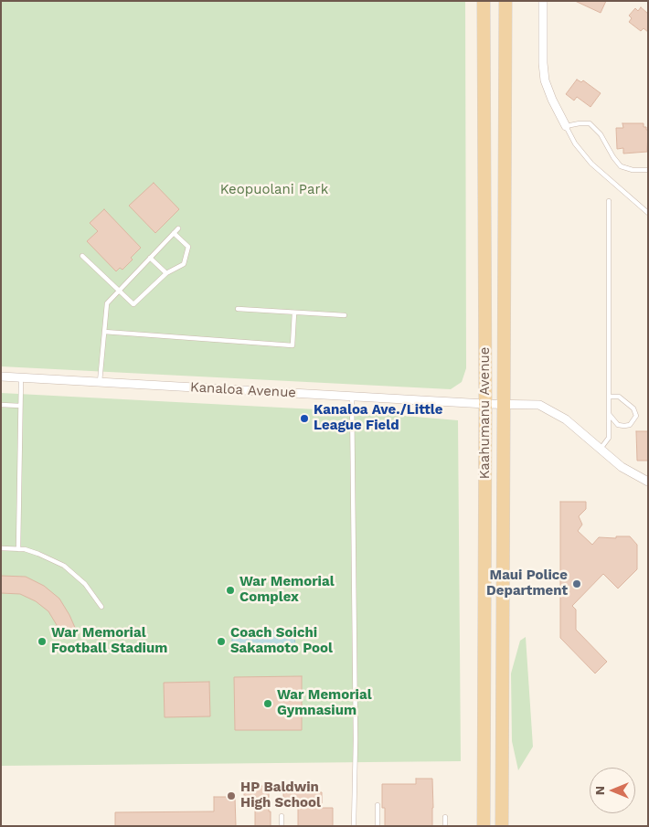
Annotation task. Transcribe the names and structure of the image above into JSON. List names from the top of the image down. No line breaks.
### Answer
{"streets":{"main road":["Kaahumanu Avenue"],"street":["Kanaloa Avenue"]},"crossings":[["Kanaloa Avenue","Kaahumanu Avenue"]],"parks":["Keopuolani Park"],"places":["Kanaloa Ave./Little League Field","Maui Police Department","War Memorial Complex","War Memorial Football Stadium","Coach Soichi Sakamoto Pool","War Memorial Gymnasium","HP Baldwin High School"],"north":"left"}
